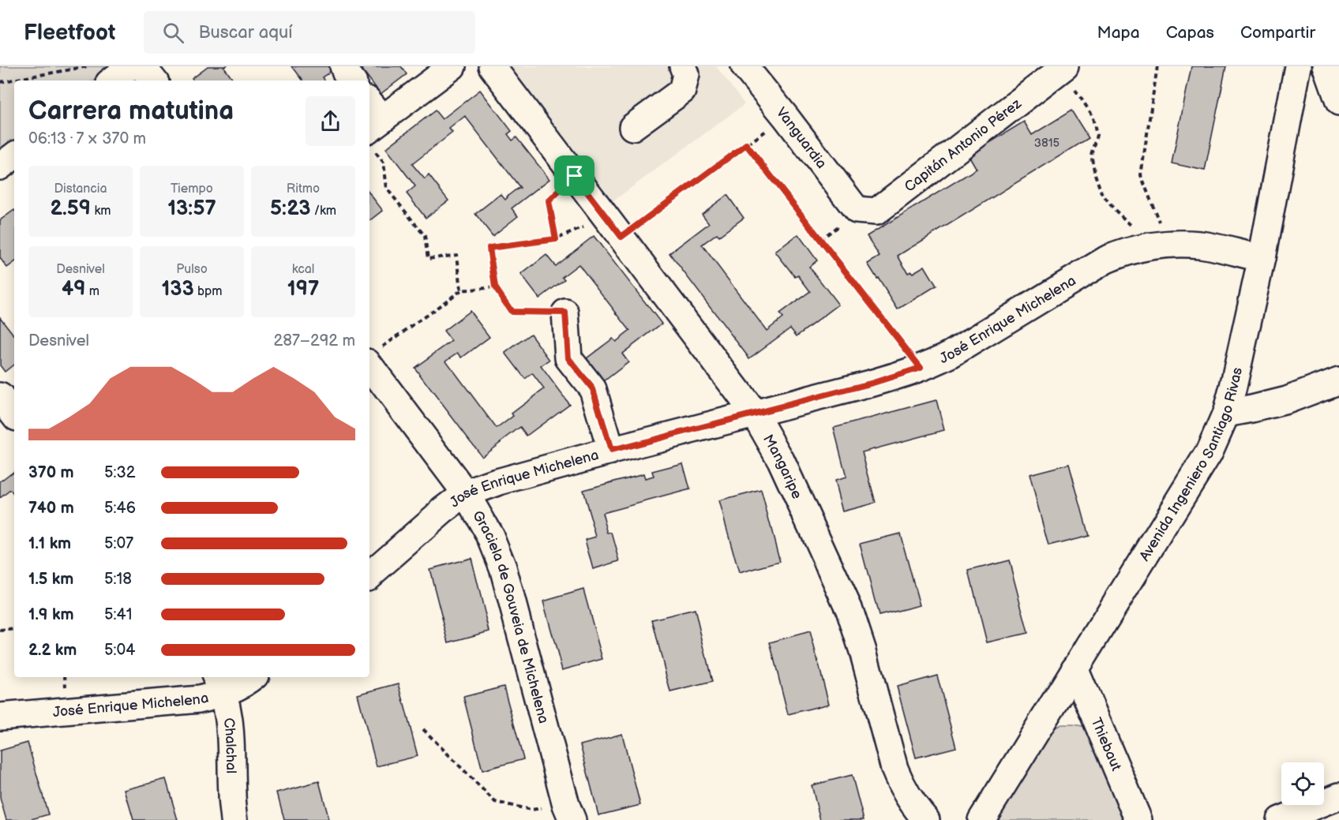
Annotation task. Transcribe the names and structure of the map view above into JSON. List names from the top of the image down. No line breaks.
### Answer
{"streets":{"street":["Vanguardia","Capitán Antonio Pérez","José Enrique Michelena","Avenida Ingeniero Santiago Rivas","Mangaripe","Graciela de Gouveia de Michelena","Thiebaut","Chalchal"]},"crossings":[["Vanguardia","Capitán Antonio Pérez"],["José Enrique Michelena","Avenida Ingeniero Santiago Rivas"],["José Enrique Michelena","Mangaripe"],["José Enrique Michelena","Graciela de Gouveia de Michelena"],["José Enrique Michelena","Chalchal"],["Avenida Ingeniero Santiago Rivas","Thiebaut"]],"house_numbers":["3815"],"page":{"header":"Fleetfoot","search":"Buscar aquí","nav":["Mapa","Capas","Compartir"],"heading":["Carrera matutina","06:13 · 7 × 370 m"],"stats":[["Distancia","2.59 km"],["Tiempo","13:57"],["Ritmo","5:23 /km"],["Desnivel","49 m"],["Pulso","133 bpm"],["kcal","197"]],"chart":["Desnivel","287–292 m"],"list":[{"name":"370 m","note":"5:32"},{"name":"740 m","note":"5:46"},{"name":"1.1 km","note":"5:07"},{"name":"1.5 km","note":"5:18"},{"name":"1.9 km","note":"5:41"},{"name":"2.2 km","note":"5:04"}]}}
